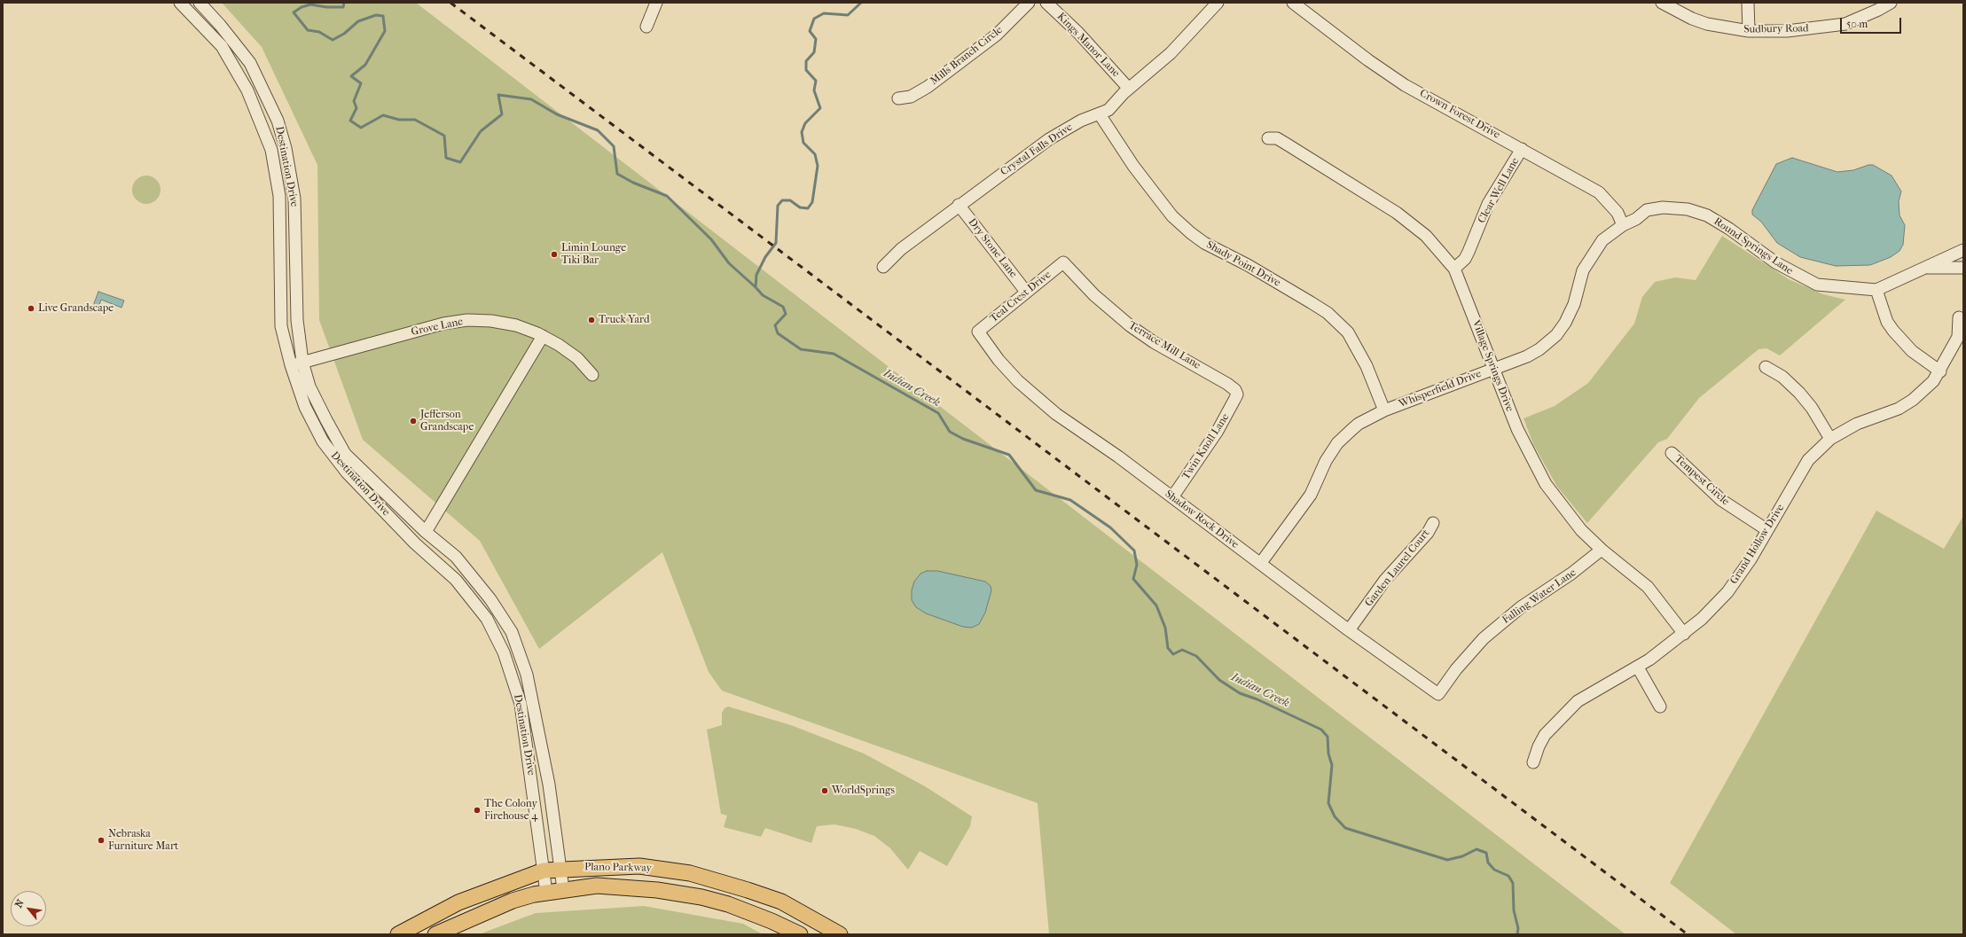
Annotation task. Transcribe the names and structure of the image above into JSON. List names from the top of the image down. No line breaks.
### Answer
{"streets":{"main road":["Plano Parkway"],"street":["Sudbury Road","Kings Manor Lane","Mills Branch Circle","Crown Forest Drive","Crystal Falls Drive","Destination Drive","Clear Well Lane","Round Springs Lane","Dry Stone Lane","Shady Point Drive","Teal Crest Drive","Grove Lane","Terrace Mill Lane","Village Springs Drive","Whisperfield Drive","Twin Knoll Lane","Tempest Circle","Shadow Rock Drive","Grand Hollow Drive","Garden Laurel Court","Falling Water Lane"]},"crossings":[["Kings Manor Lane","Crystal Falls Drive"],["Crown Forest Drive","Clear Well Lane"],["Crown Forest Drive","Round Springs Lane"],["Crown Forest Drive","Whisperfield Drive"],["Crystal Falls Drive","Dry Stone Lane"],["Crystal Falls Drive","Shady Point Drive"],["Destination Drive","Grove Lane"],["Destination Drive","Plano Parkway"],["Clear Well Lane","Village Springs Drive"],["Round Springs Lane","Whisperfield Drive"],["Dry Stone Lane","Teal Crest Drive"],["Shady Point Drive","Whisperfield Drive"],["Teal Crest Drive","Terrace Mill Lane"],["Teal Crest Drive","Shadow Rock Drive"],["Terrace Mill Lane","Twin Knoll Lane"],["Village Springs Drive","Whisperfield Drive"],["Village Springs Drive","Grand Hollow Drive"],["Village Springs Drive","Falling Water Lane"],["Whisperfield Drive","Shadow Rock Drive"],["Twin Knoll Lane","Shadow Rock Drive"],["Tempest Circle","Grand Hollow Drive"],["Shadow Rock Drive","Garden Laurel Court"],["Shadow Rock Drive","Falling Water Lane"]],"water":["Indian Creek"],"places":["Limin Lounge Tiki Bar","Live Grandscape","Truck Yard","Jefferson Grandscape","WorldSprings","The Colony Firehouse 4","Nebraska Furniture Mart"],"scale_bar":"50 m","north":"top left"}
